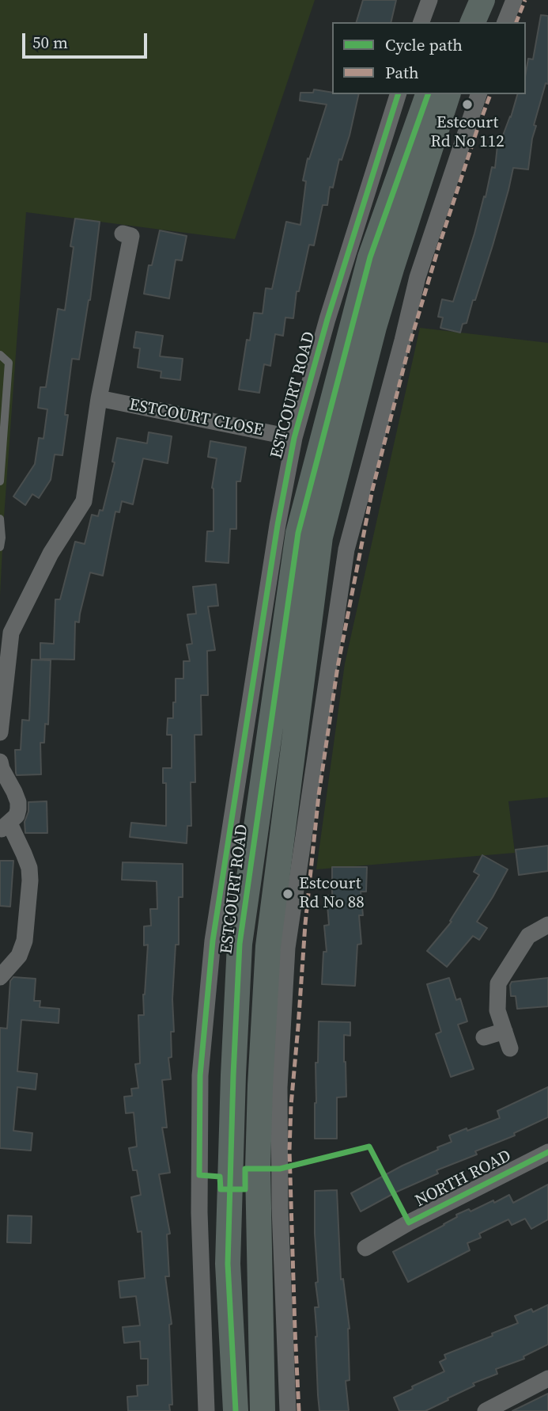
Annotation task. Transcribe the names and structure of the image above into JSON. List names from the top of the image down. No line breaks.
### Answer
{"streets":{"main road":["ESTCOURT ROAD"],"street":["ESTCOURT CLOSE","NORTH ROAD"]},"crossings":[["ESTCOURT ROAD","ESTCOURT CLOSE"]],"places":["Estcourt Rd No 112","Estcourt Rd No 88"],"legend":["Cycle path","Path"],"scale_bar":"50 m"}
